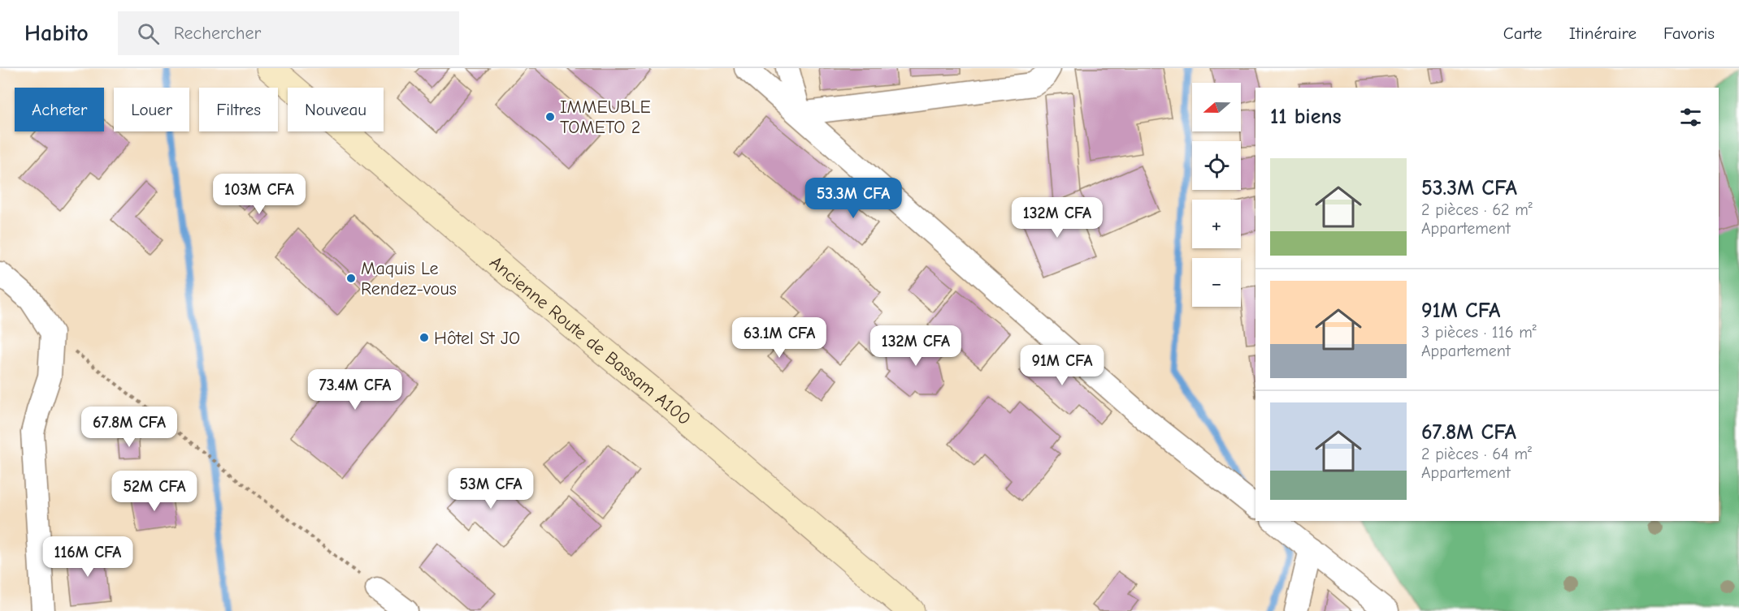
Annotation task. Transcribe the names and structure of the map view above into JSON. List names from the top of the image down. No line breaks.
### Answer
{"streets":{"main road":["Ancienne Route de Bassam A100"]},"places":["IMMEUBLE TOMETO 2","Maquis Le Rendez-vous","Hôtel St JO"],"north":"left","page":{"header":"Habito","search":"Rechercher","nav":["Carte","Itinéraire","Favoris"],"map_buttons":["+","−"],"chip":["Acheter","Louer","Filtres","Nouveau"],"heading":"11 biens","list":[{"name":"53.3M CFA","note":"2 pièces · 62 m² · Appartement"},{"name":"91M CFA","note":"3 pièces · 116 m² · Appartement"},{"name":"67.8M CFA","note":"2 pièces · 64 m² · Appartement"}],"price":["103M CFA","53.3M CFA","132M CFA","63.1M CFA","132M CFA","91M CFA","73.4M CFA","67.8M CFA","53M CFA","52M CFA","116M CFA"]}}
